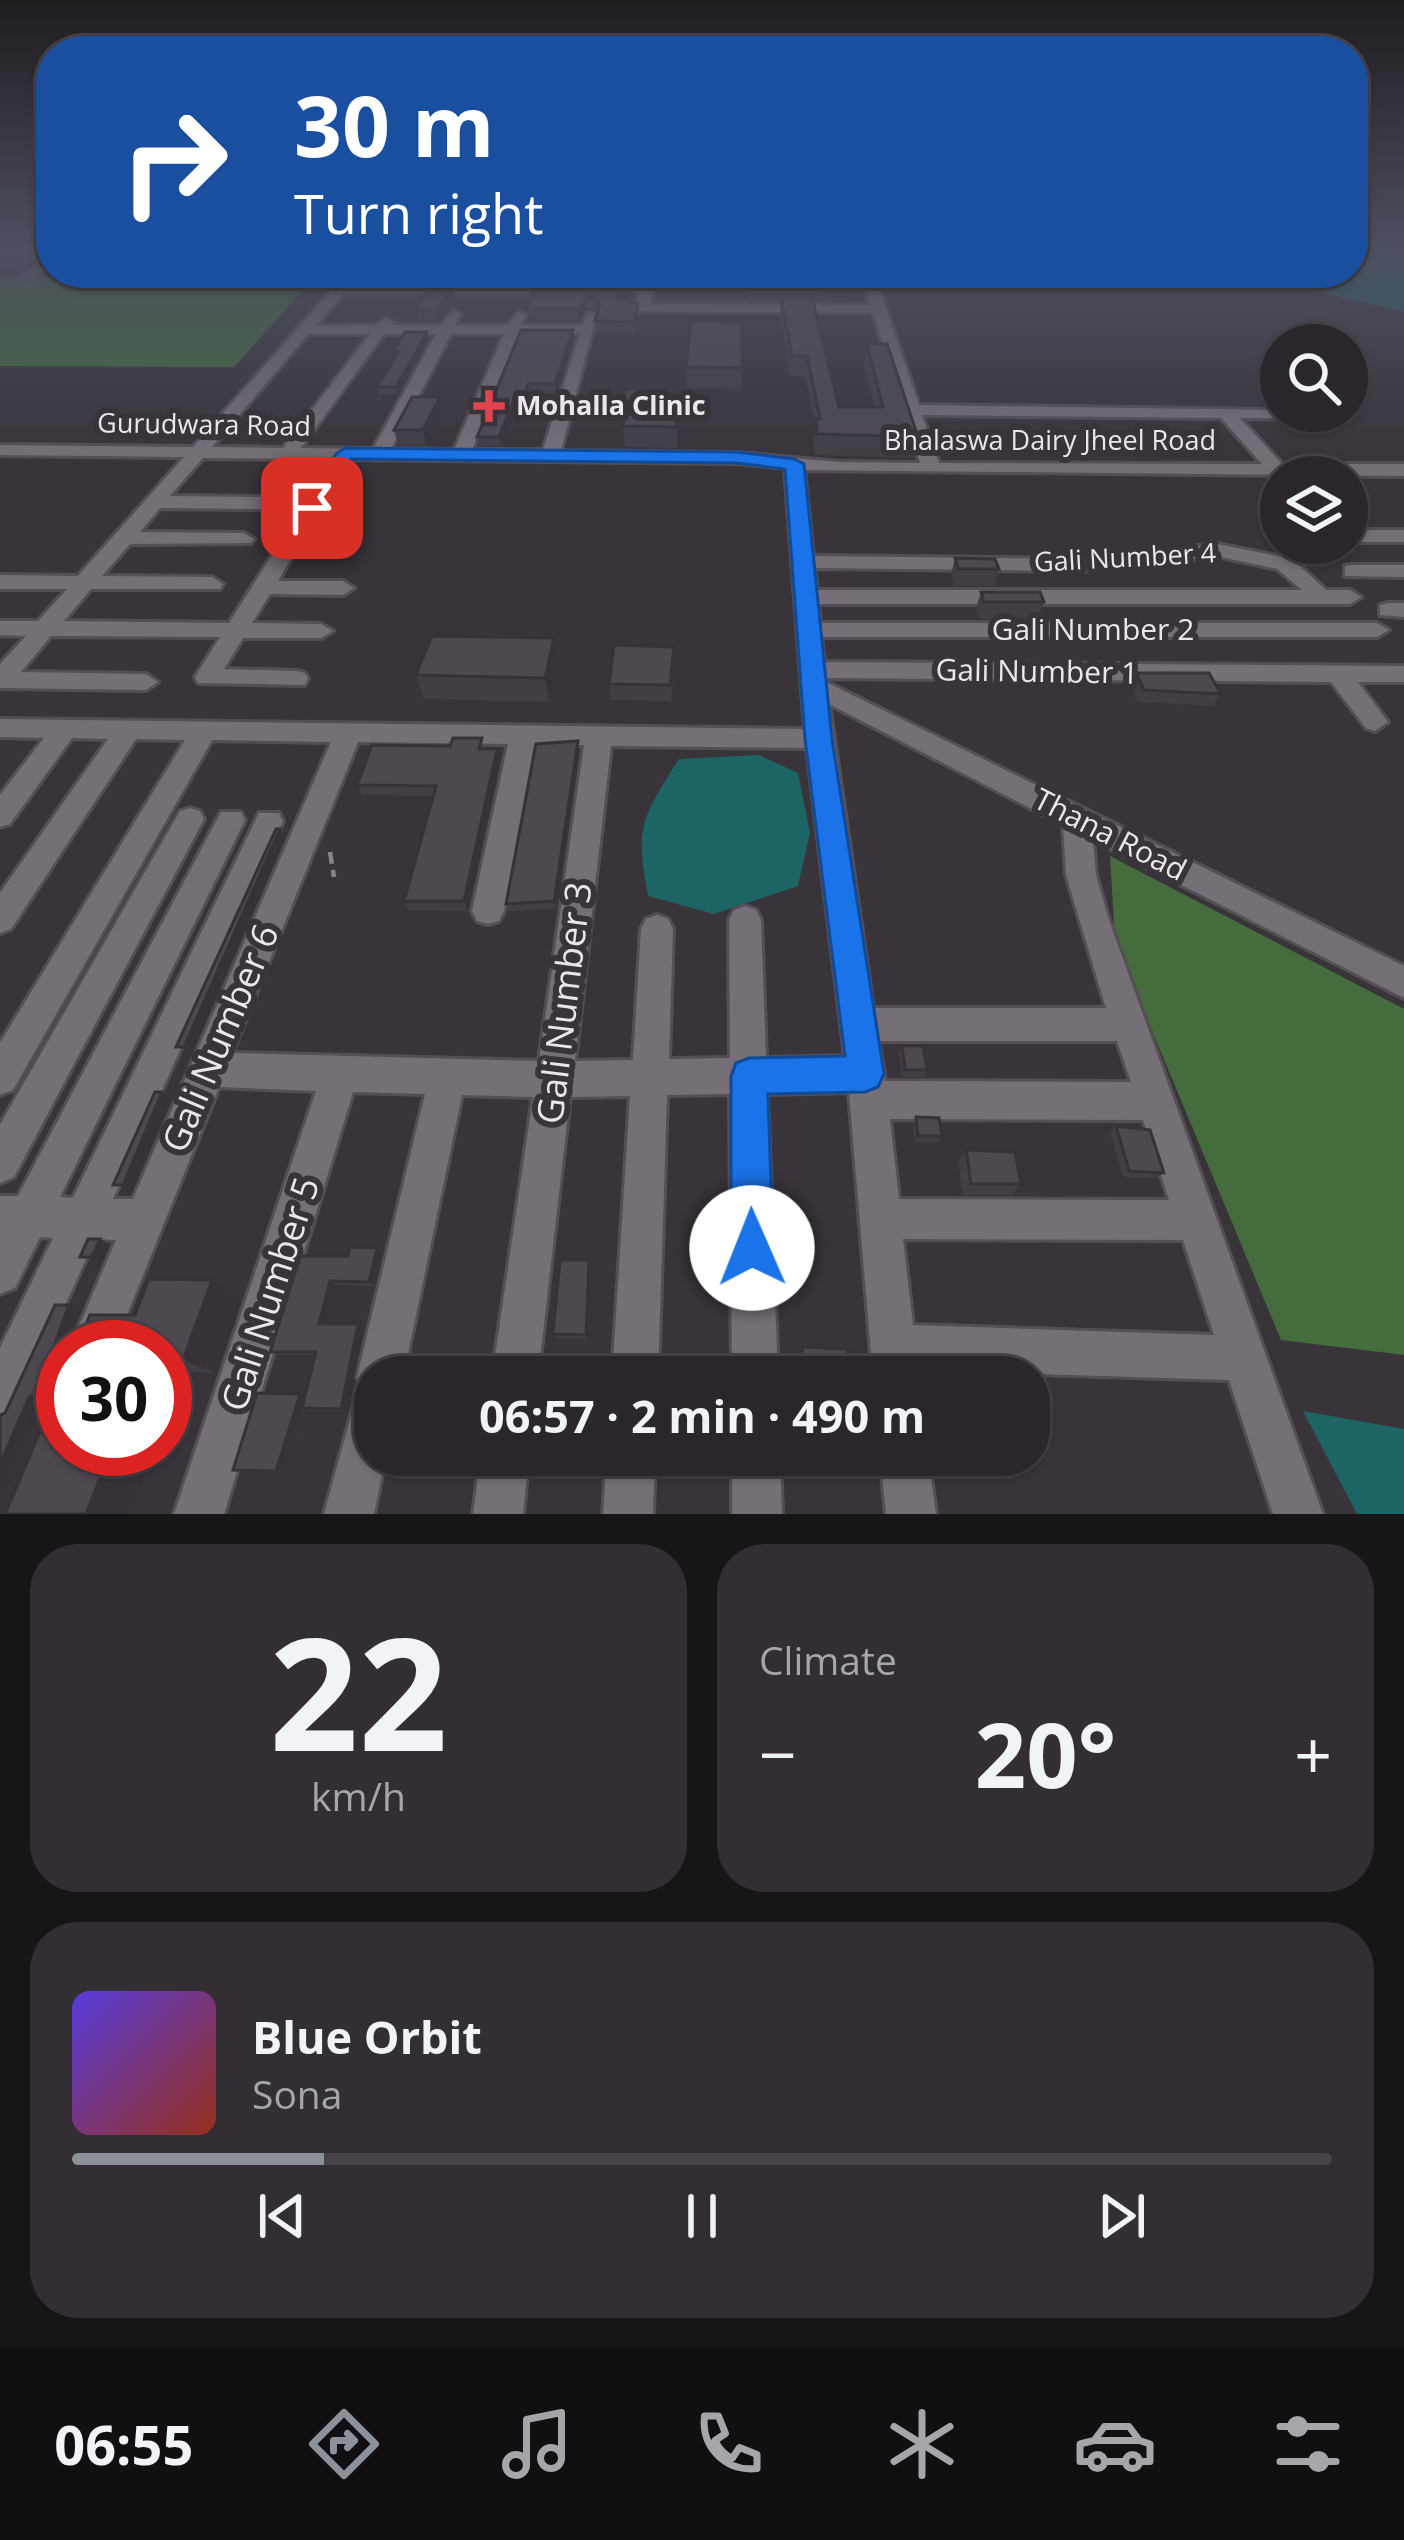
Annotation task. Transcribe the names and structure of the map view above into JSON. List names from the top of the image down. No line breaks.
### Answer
{"streets":{"street":["Gurudwara Road","Bhalaswa Dairy Jheel Road","Gali Number 4","Gali Number 2","Gali Number 1","Thana Road","Gali Number 3","Gali Number 6","Gali Number 5"]},"crossings":[["Gurudwara Road","Bhalaswa Dairy Jheel Road"],["Gali Number 1","Thana Road"]],"places":{"health":["Mohalla Clinic"]},"page":{"turn":["30 m","Turn right"],"limit":"30","trip":"06:57 · 2 min · 490 m","tile":[["22","km/h"],"Climate"],"heat":["−","20°","+"],"song":["Blue Orbit","Sona"],"tabs":"06:55"}}
